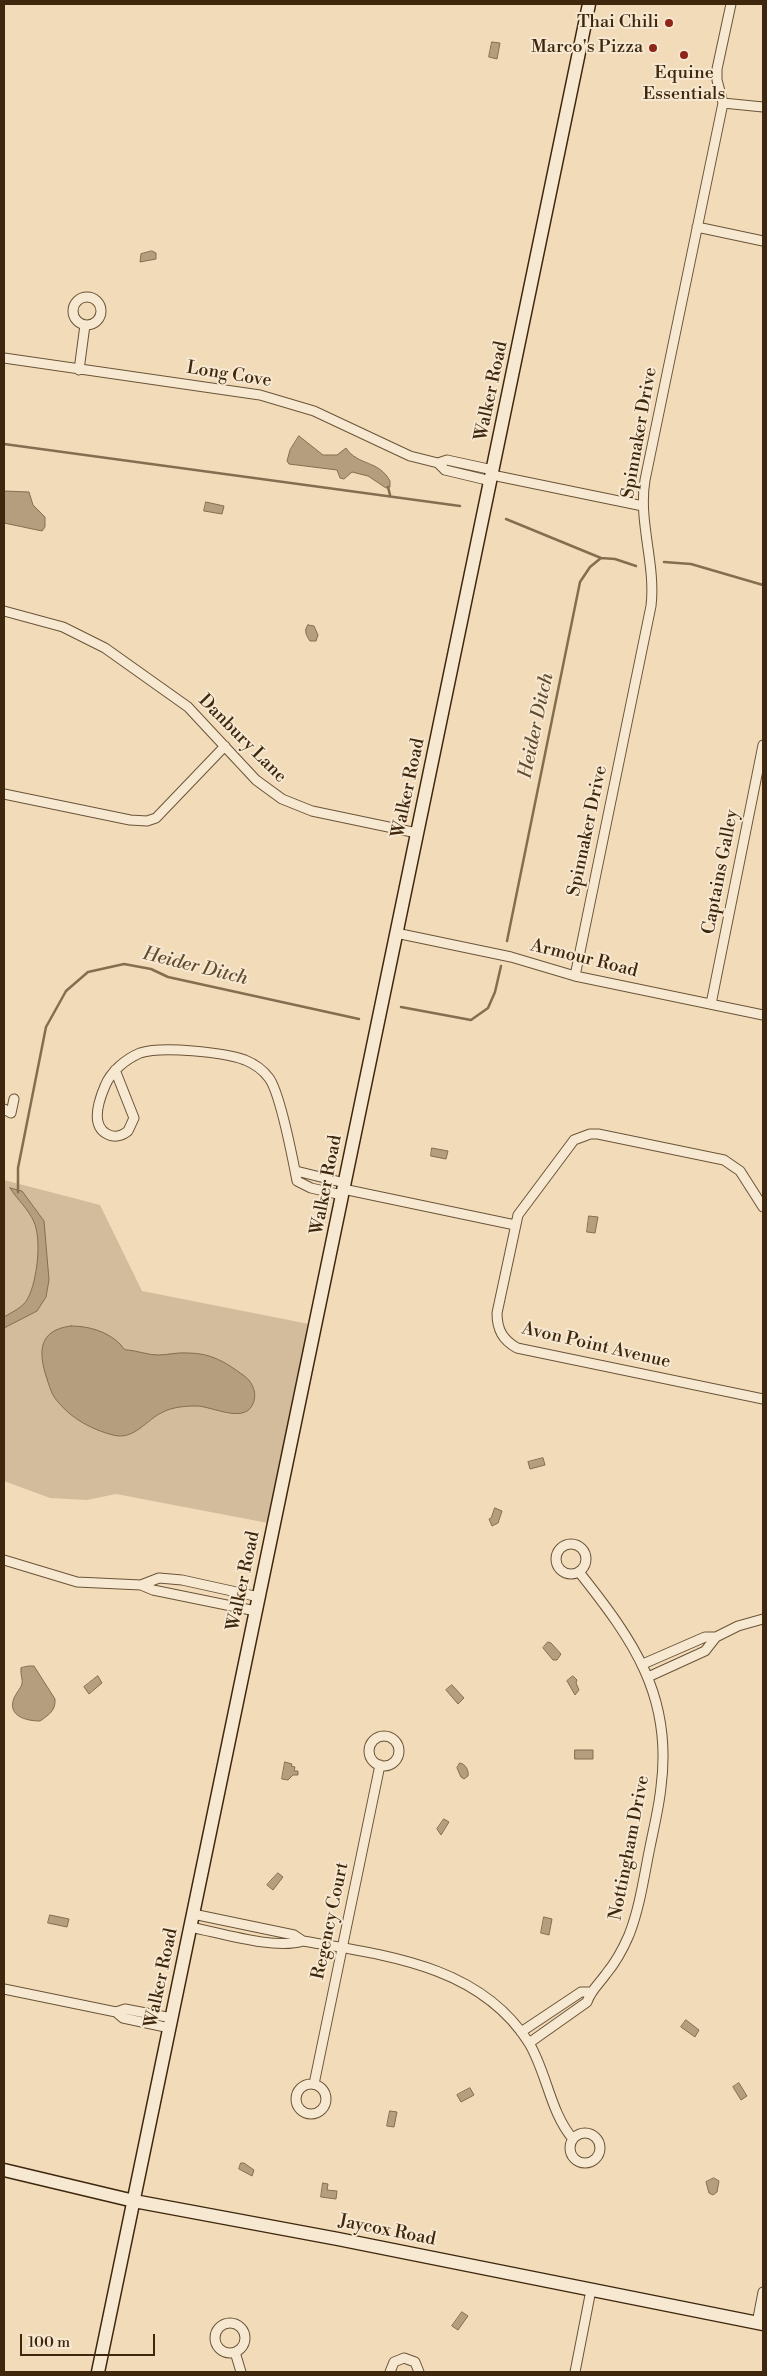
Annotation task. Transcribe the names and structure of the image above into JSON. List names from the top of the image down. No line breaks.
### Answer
{"streets":{"street":["Long Cove","Walker Road","Spinnaker Drive","Danbury Lane","Captains Galley","Armour Road","Avon Point Avenue","Nottingham Drive","Regency Court","Jaycox Road"]},"crossings":[["Long Cove","Walker Road"],["Long Cove","Spinnaker Drive"],["Walker Road","Danbury Lane"],["Walker Road","Armour Road"],["Walker Road","Jaycox Road"],["Spinnaker Drive","Armour Road"],["Captains Galley","Armour Road"]],"water":["Heider Ditch"],"places":["Thai Chili","Marco's Pizza","Equine Essentials"],"scale_bar":"100 m"}
